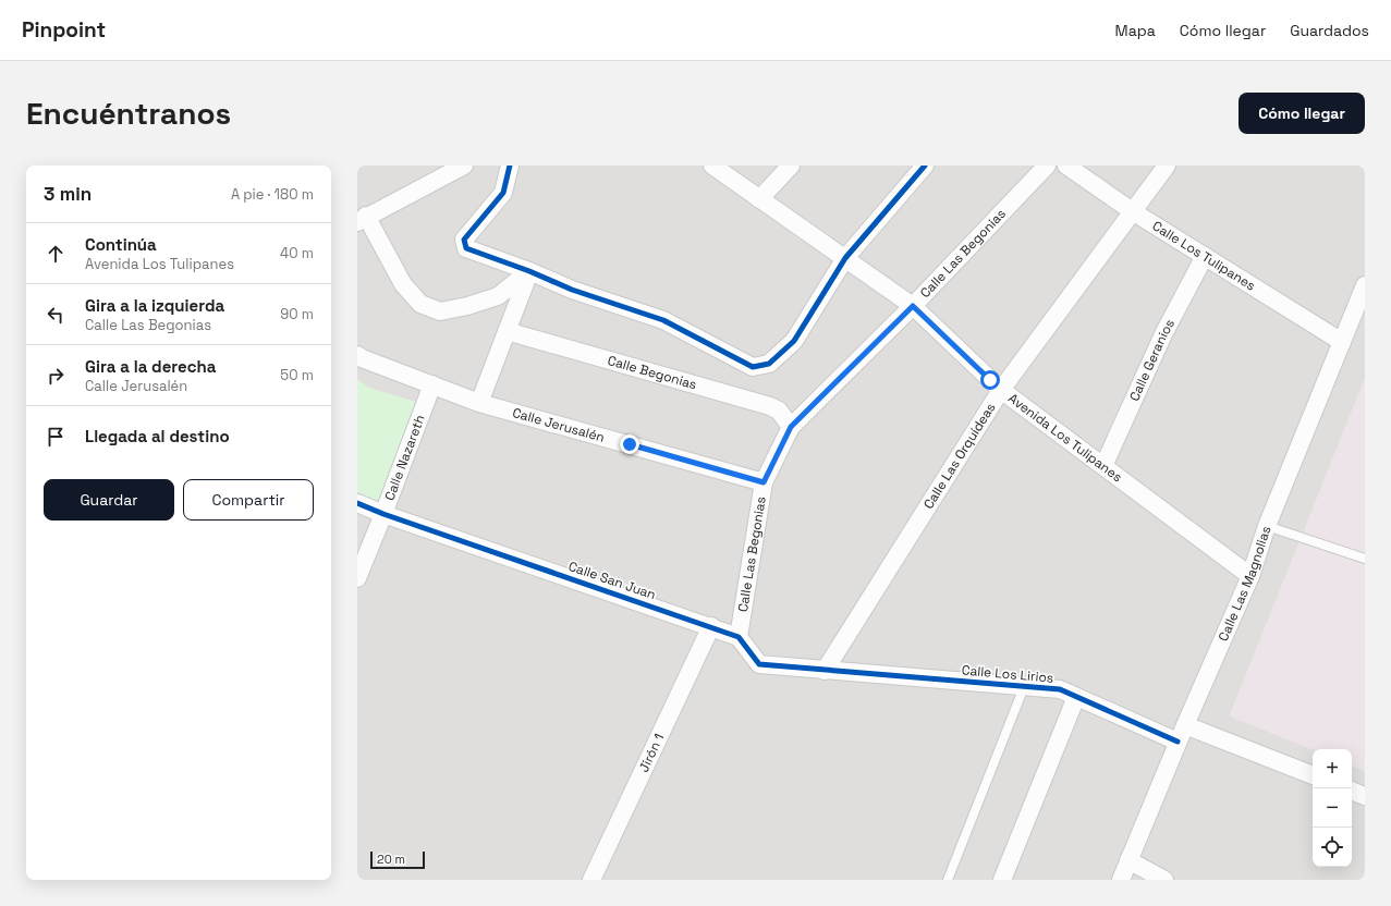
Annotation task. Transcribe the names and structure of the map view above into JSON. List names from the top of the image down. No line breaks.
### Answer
{"streets":{"street":["Calle Las Begonias","Calle Los Tulipanes","Calle Geranios","Calle Begonias","Calle Jerusalén","Avenida Los Tulipanes","Calle Las Orquídeas","Calle Nazareth","Calle San Juan","Calle Las Magnolias","Calle Los Lirios","Jirón 1"]},"crossings":[["Calle Las Begonias","Calle Begonias"],["Calle Las Begonias","Calle Jerusalén"],["Calle Las Begonias","Avenida Los Tulipanes"],["Calle Las Begonias","Calle San Juan"],["Calle Los Tulipanes","Calle Geranios"],["Calle Los Tulipanes","Calle Las Orquídeas"],["Calle Los Tulipanes","Calle Las Magnolias"],["Calle Geranios","Avenida Los Tulipanes"],["Calle Jerusalén","Calle Nazareth"],["Avenida Los Tulipanes","Calle Las Orquídeas"],["Avenida Los Tulipanes","Calle Las Magnolias"],["Calle Las Orquídeas","Calle Los Lirios"],["Calle Nazareth","Calle San Juan"],["Calle San Juan","Jirón 1"],["Calle Las Magnolias","Calle Los Lirios"]],"scale_bar":"20 m","page":{"header":"Pinpoint","nav":["Mapa","Cómo llegar","Guardados"],"buttons":["Cómo llegar",["Guardar","Compartir"]],"title":"Encuéntranos","heading":["3 min","A pie · 180 m"],"list":[["Continúa","Avenida Los Tulipanes","40 m"],["Gira a la izquierda","Calle Las Begonias","90 m"],["Gira a la derecha","Calle Jerusalén","50 m"],"Llegada al destino"],"map_buttons":["+","−"],"scale":"20 m"}}
